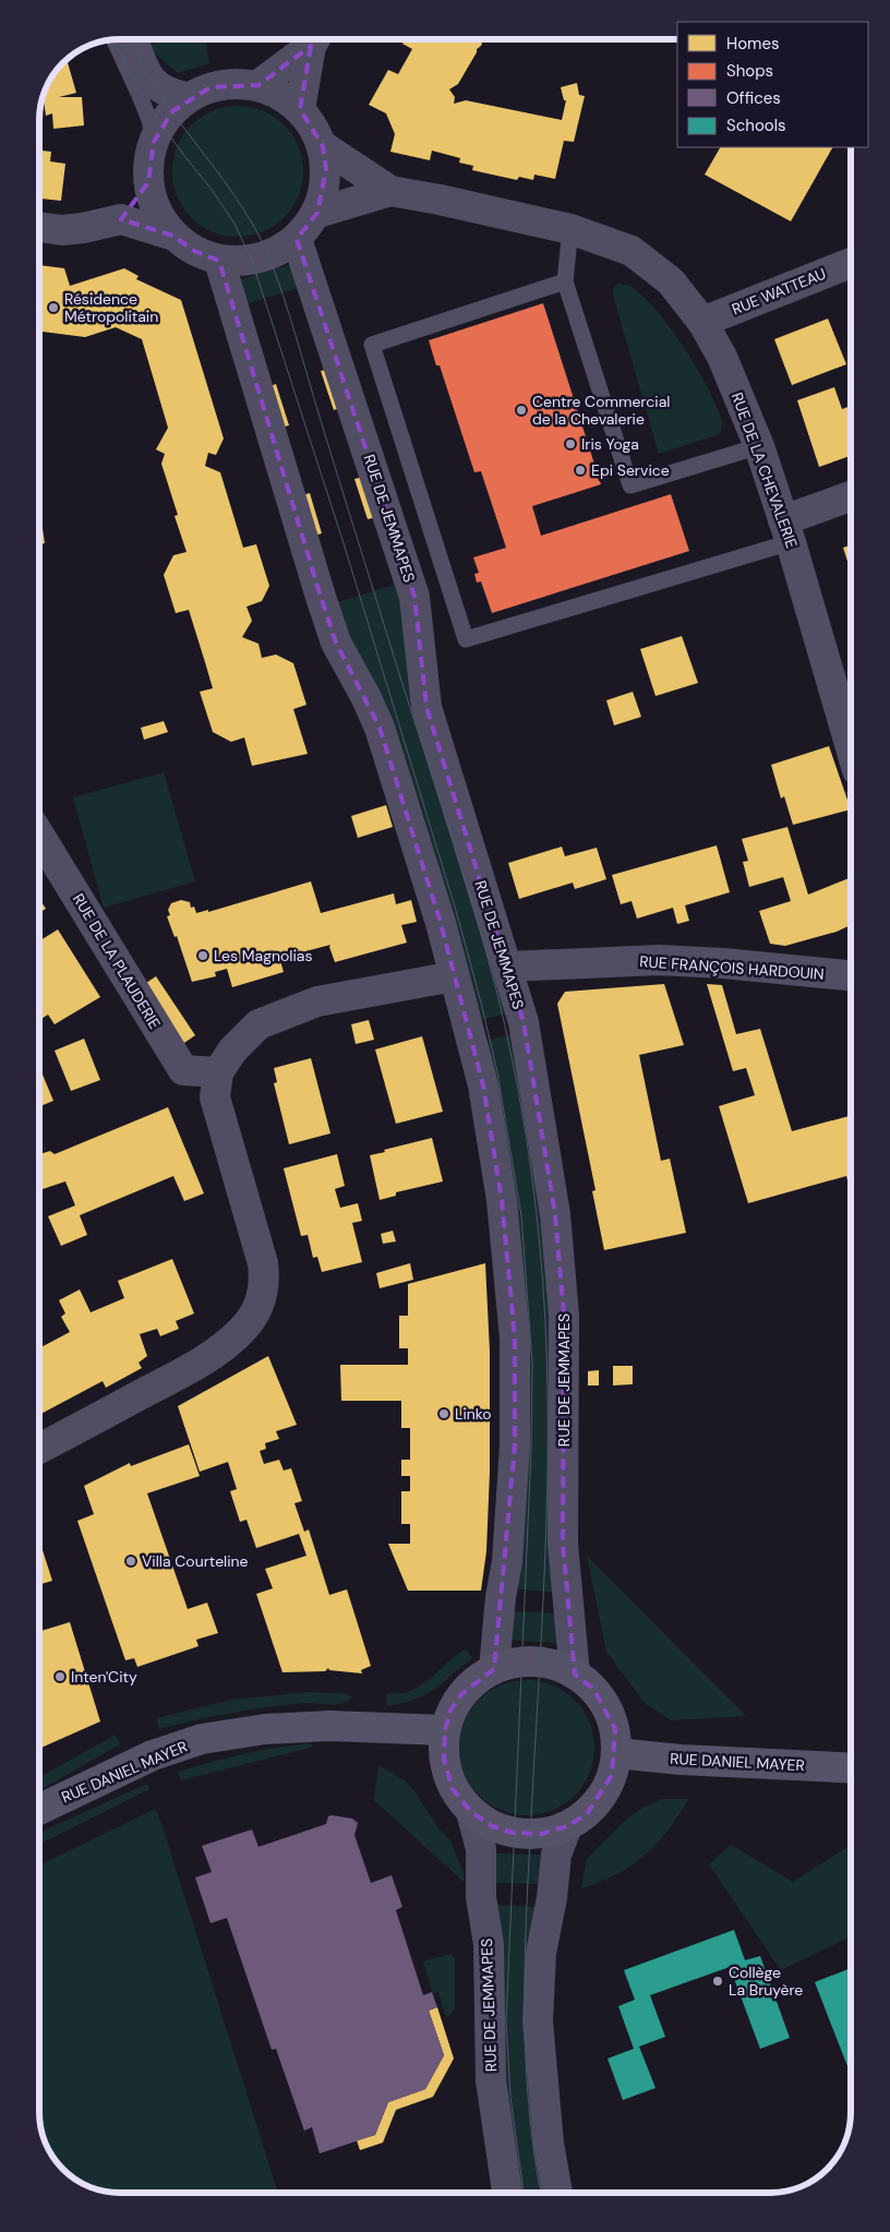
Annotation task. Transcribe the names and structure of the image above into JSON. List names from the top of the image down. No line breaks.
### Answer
{"streets":{"main road":["RUE DANIEL MAYER"],"street":["RUE WATTEAU","RUE DE LA CHEVALERIE","RUE DE JEMMAPES","RUE DE LA PLAUDERIE","RUE FRANÇOIS HARDOUIN"]},"crossings":[["RUE WATTEAU","RUE DE LA CHEVALERIE"],["RUE DE LA CHEVALERIE","RUE DE JEMMAPES"],["RUE DE JEMMAPES","RUE FRANÇOIS HARDOUIN"],["RUE DE JEMMAPES","RUE DANIEL MAYER"]],"places":["Résidence Métropolitain","Centre Commercial de la Chevalerie","Iris Yoga","Epi Service","Les Magnolias","Linko","Villa Courteline","Inten'City","Collège La Bruyère"],"legend":["Homes","Shops","Offices","Schools"]}
